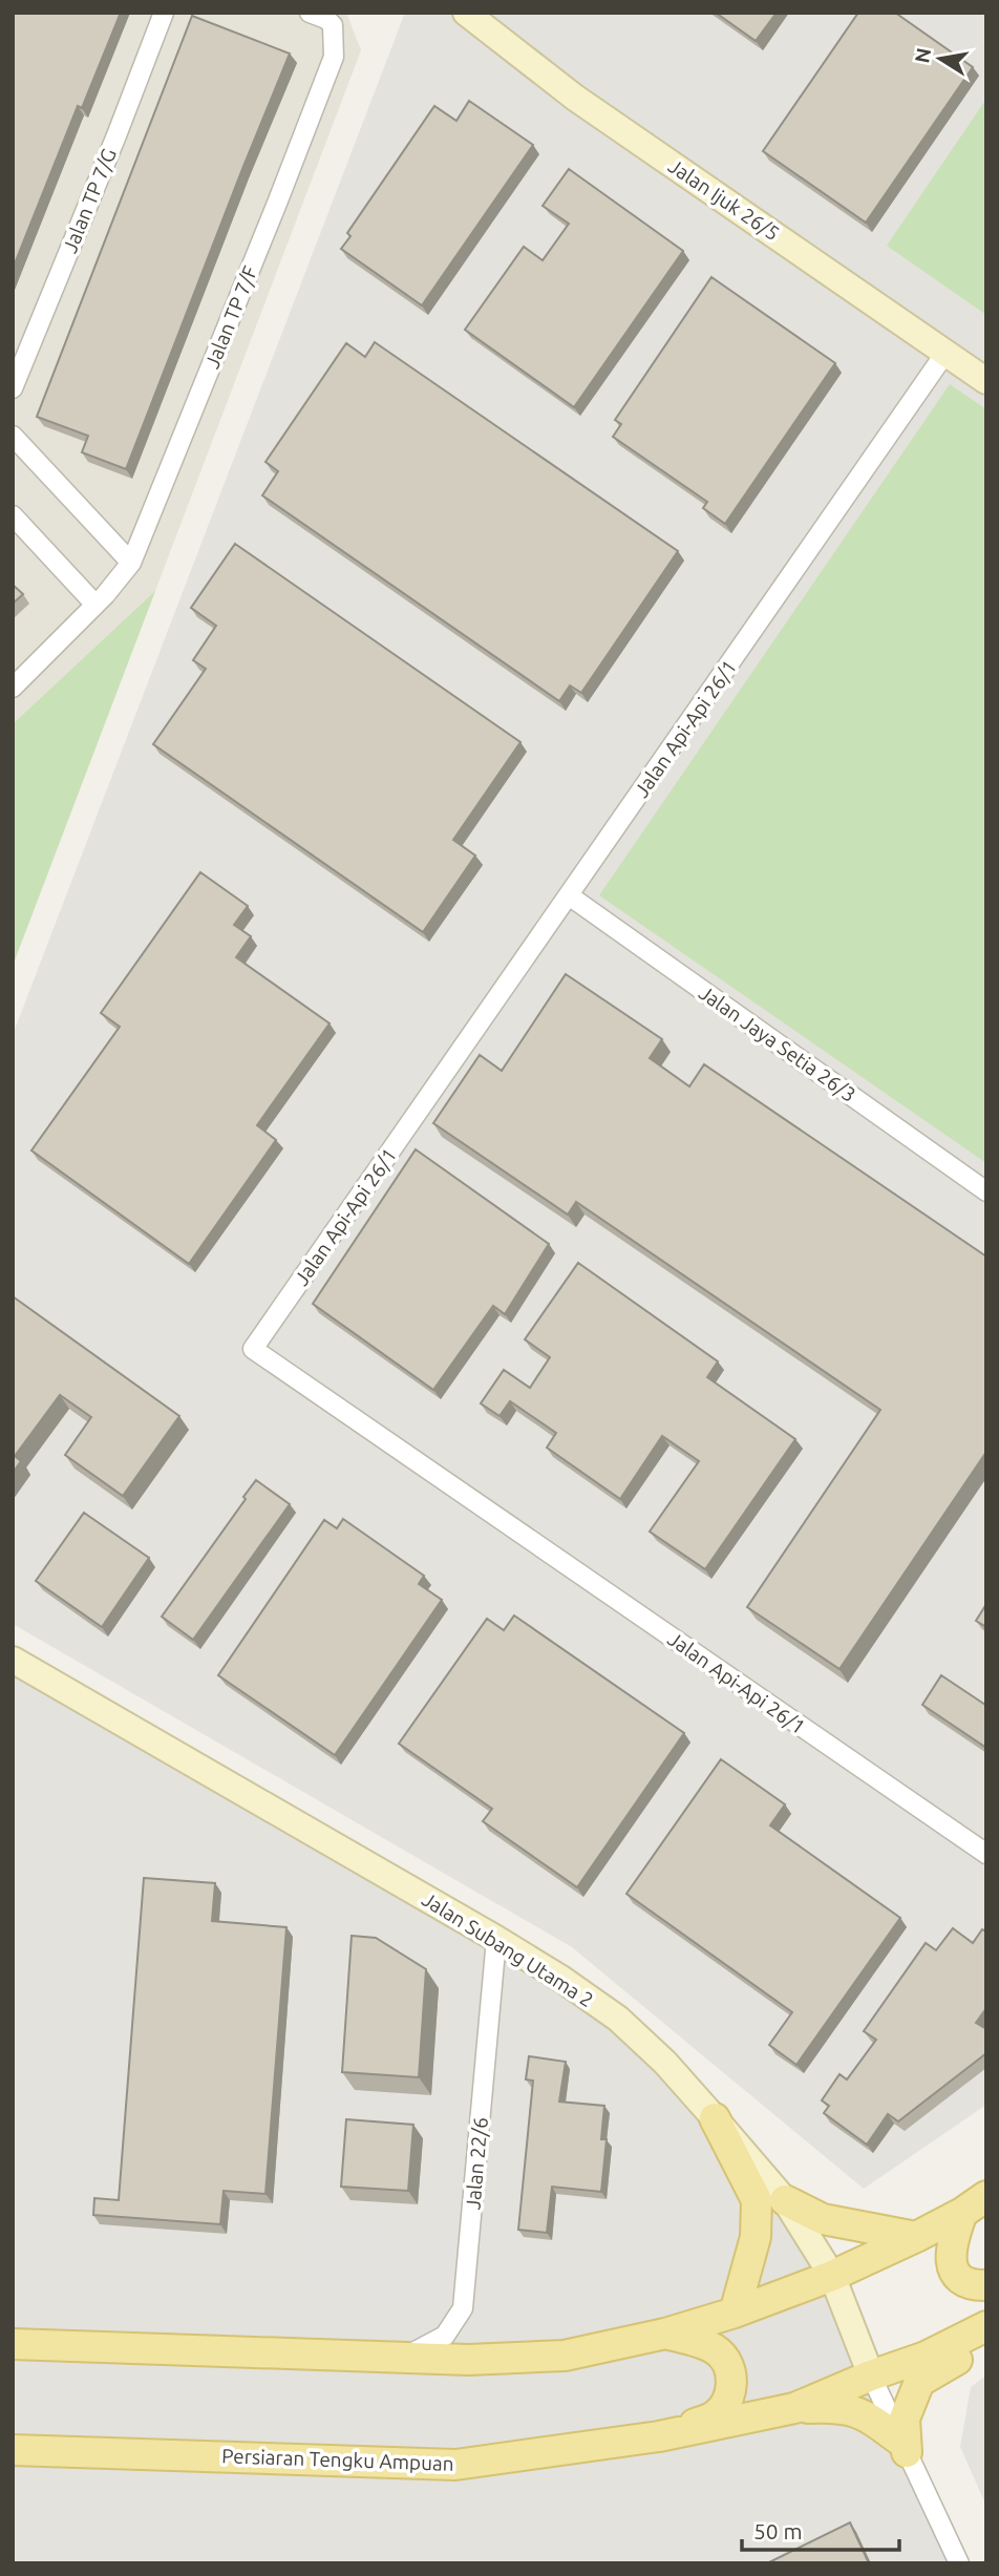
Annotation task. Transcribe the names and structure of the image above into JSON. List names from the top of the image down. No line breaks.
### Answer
{"streets":{"main road":["Jalan Ijuk 26/5","Jalan Subang Utama 2","Persiaran Tengku Ampuan"],"street":["Jalan TP 7/G","Jalan TP 7/F","Jalan Api-Api 26/1","Jalan Jaya Setia 26/3","Jalan 22/6"]},"crossings":[["Jalan Ijuk 26/5","Jalan Api-Api 26/1"],["Jalan Api-Api 26/1","Jalan Jaya Setia 26/3"],["Jalan Subang Utama 2","Jalan 22/6"],["Jalan Subang Utama 2","Persiaran Tengku Ampuan"]],"scale_bar":"50 m","north":"left"}
